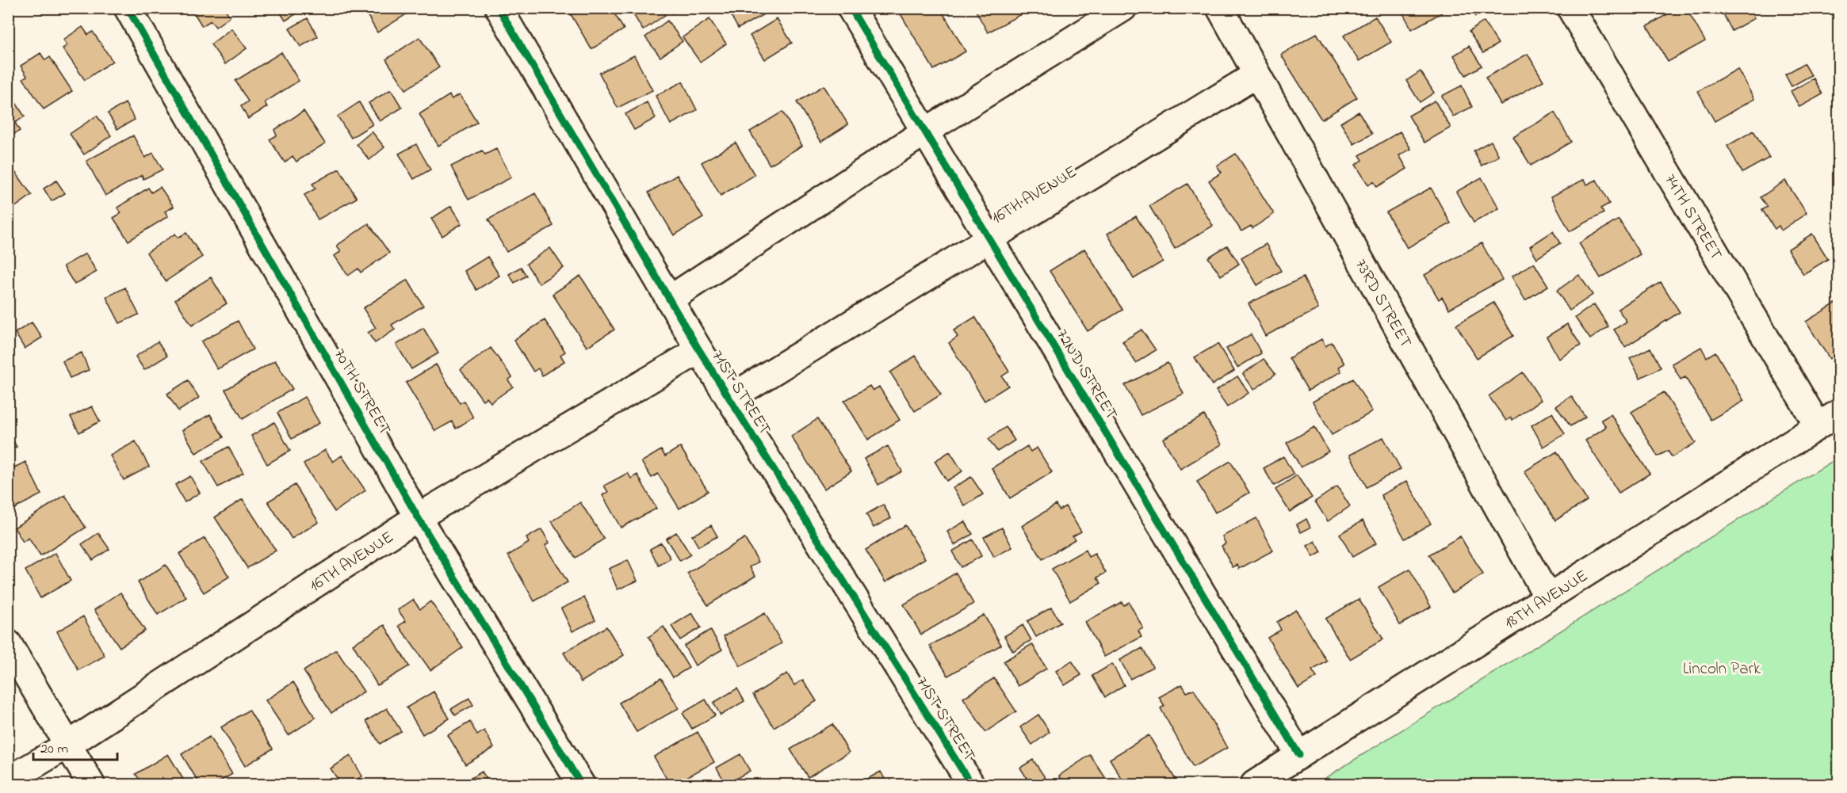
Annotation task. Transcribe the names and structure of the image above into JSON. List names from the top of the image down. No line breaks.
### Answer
{"streets":{"street":["16TH AVENUE","74TH STREET","73RD STREET","72ND STREET","70TH STREET","71ST STREET","18TH AVENUE"]},"crossings":[["16TH AVENUE","73RD STREET"],["16TH AVENUE","72ND STREET"],["16TH AVENUE","70TH STREET"],["16TH AVENUE","71ST STREET"],["74TH STREET","18TH AVENUE"],["73RD STREET","18TH AVENUE"],["72ND STREET","18TH AVENUE"]],"parks":["Lincoln Park"],"scale_bar":"20 m"}
